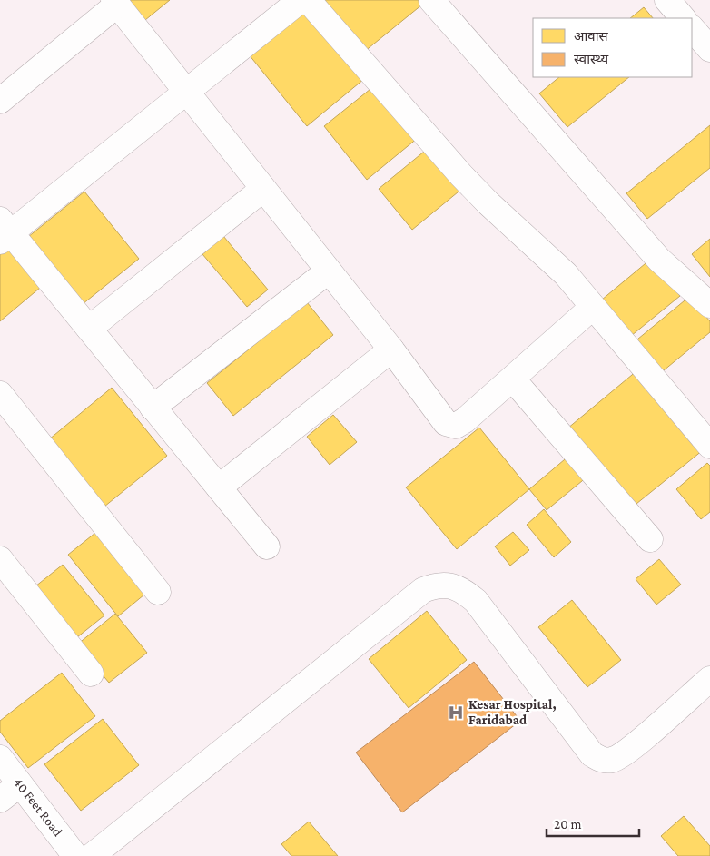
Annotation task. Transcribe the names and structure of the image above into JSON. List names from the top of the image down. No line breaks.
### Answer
{"streets":{"street":["40 Feet Road"]},"places":{"hospital":["Kesar Hospital, Faridabad"]},"legend":["आवास","स्वास्थ्य"],"scale_bar":"20 m"}
